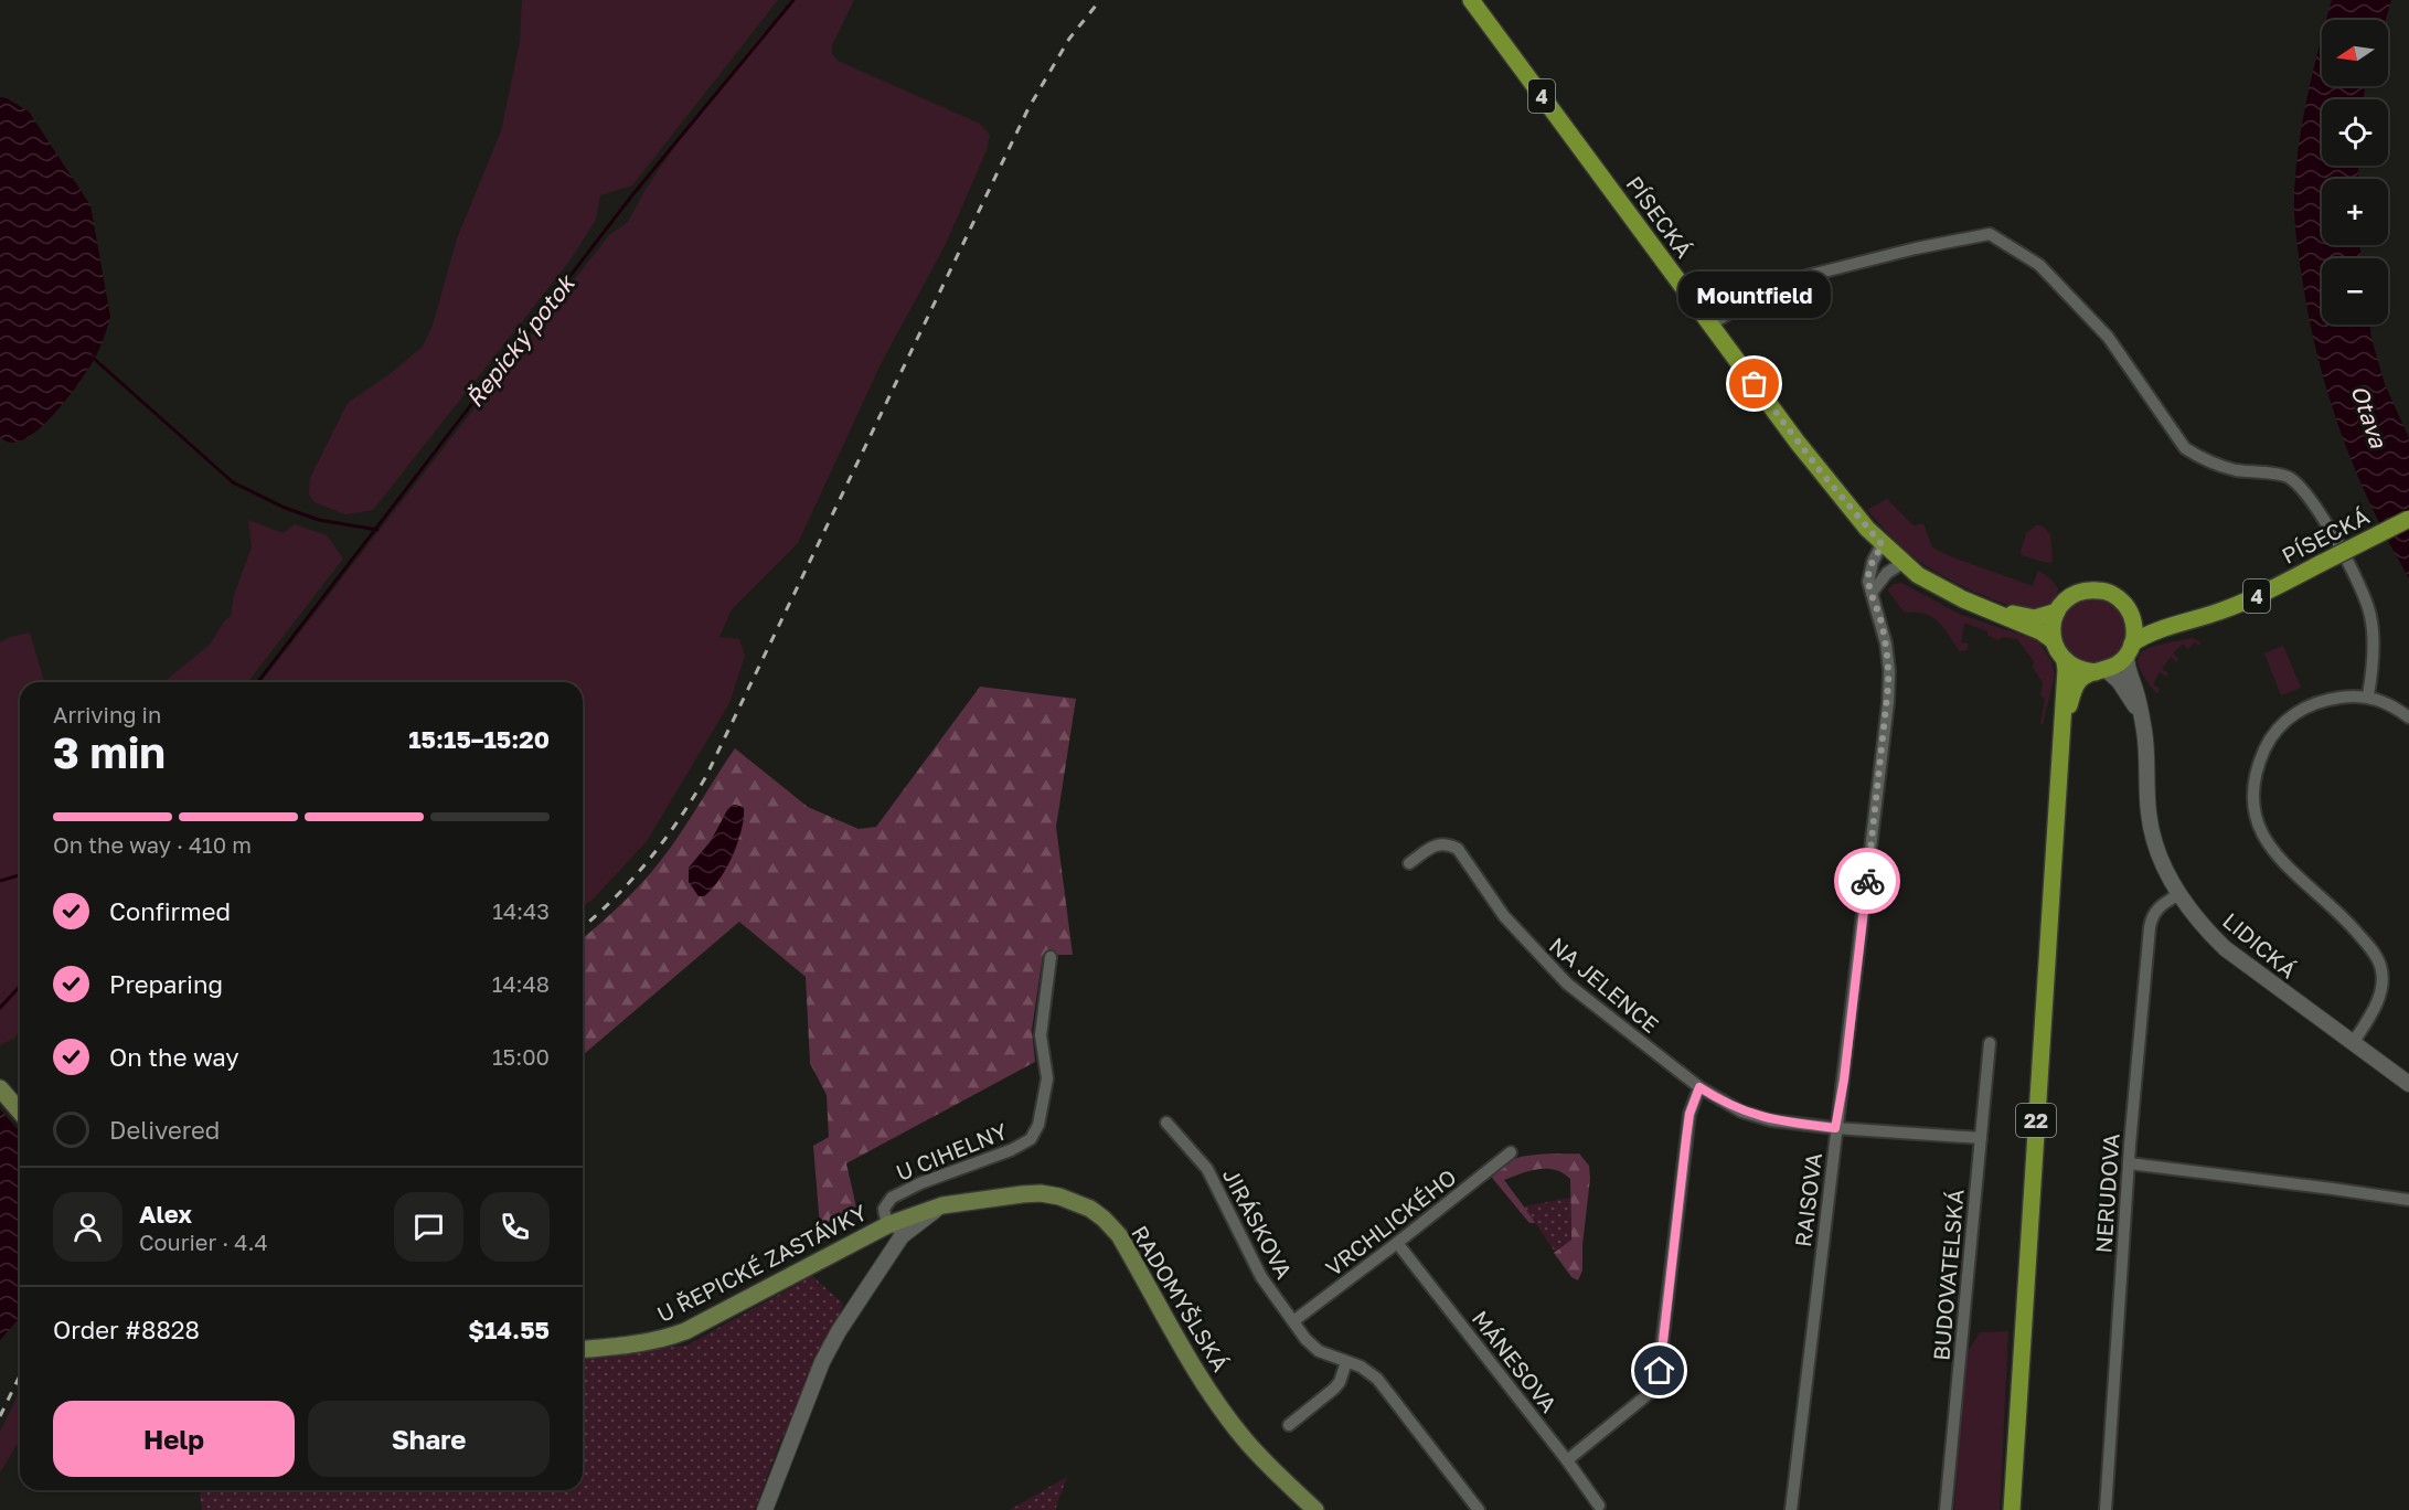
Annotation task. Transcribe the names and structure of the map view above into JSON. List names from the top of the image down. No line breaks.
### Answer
{"streets":{"main road":["4","PÍSECKÁ","22","U ŘEPICKÉ ZASTÁVKY","RADOMYŠLSKÁ"],"street":["LIDICKÁ","NA JELENCE","U CIHELNY","NERUDOVA","RAISOVA","VRCHLICKÉHO","JIRÁSKOVA","BUDOVATELSKÁ","MÁNESOVA"]},"crossings":[["4","PÍSECKÁ"],["4","LIDICKÁ"],["4","22"],["PÍSECKÁ","LIDICKÁ"],["PÍSECKÁ","22"],["PÍSECKÁ","RAISOVA"],["LIDICKÁ","22"],["LIDICKÁ","NERUDOVA"],["NA JELENCE","RAISOVA"],["NA JELENCE","BUDOVATELSKÁ"],["U CIHELNY","U ŘEPICKÉ ZASTÁVKY"],["U CIHELNY","RADOMYŠLSKÁ"],["VRCHLICKÉHO","JIRÁSKOVA"],["VRCHLICKÉHO","MÁNESOVA"],["U ŘEPICKÉ ZASTÁVKY","RADOMYŠLSKÁ"]],"water":["Řepický potok","Otava"],"places":["Mountfield"],"north":"left","page":{"map_buttons":["+","−"],"bubble":"Mountfield","heading":["3 min","Arriving in","15:15–15:20"],"panel":["Alex","Courier · 4.4","Order #8828","$14.55"],"bar":"On the way · 410 m","list":[["Confirmed","14:43"],["Preparing","14:48"],["On the way","15:00"],"Delivered"],"buttons":["Help","Share"]}}
